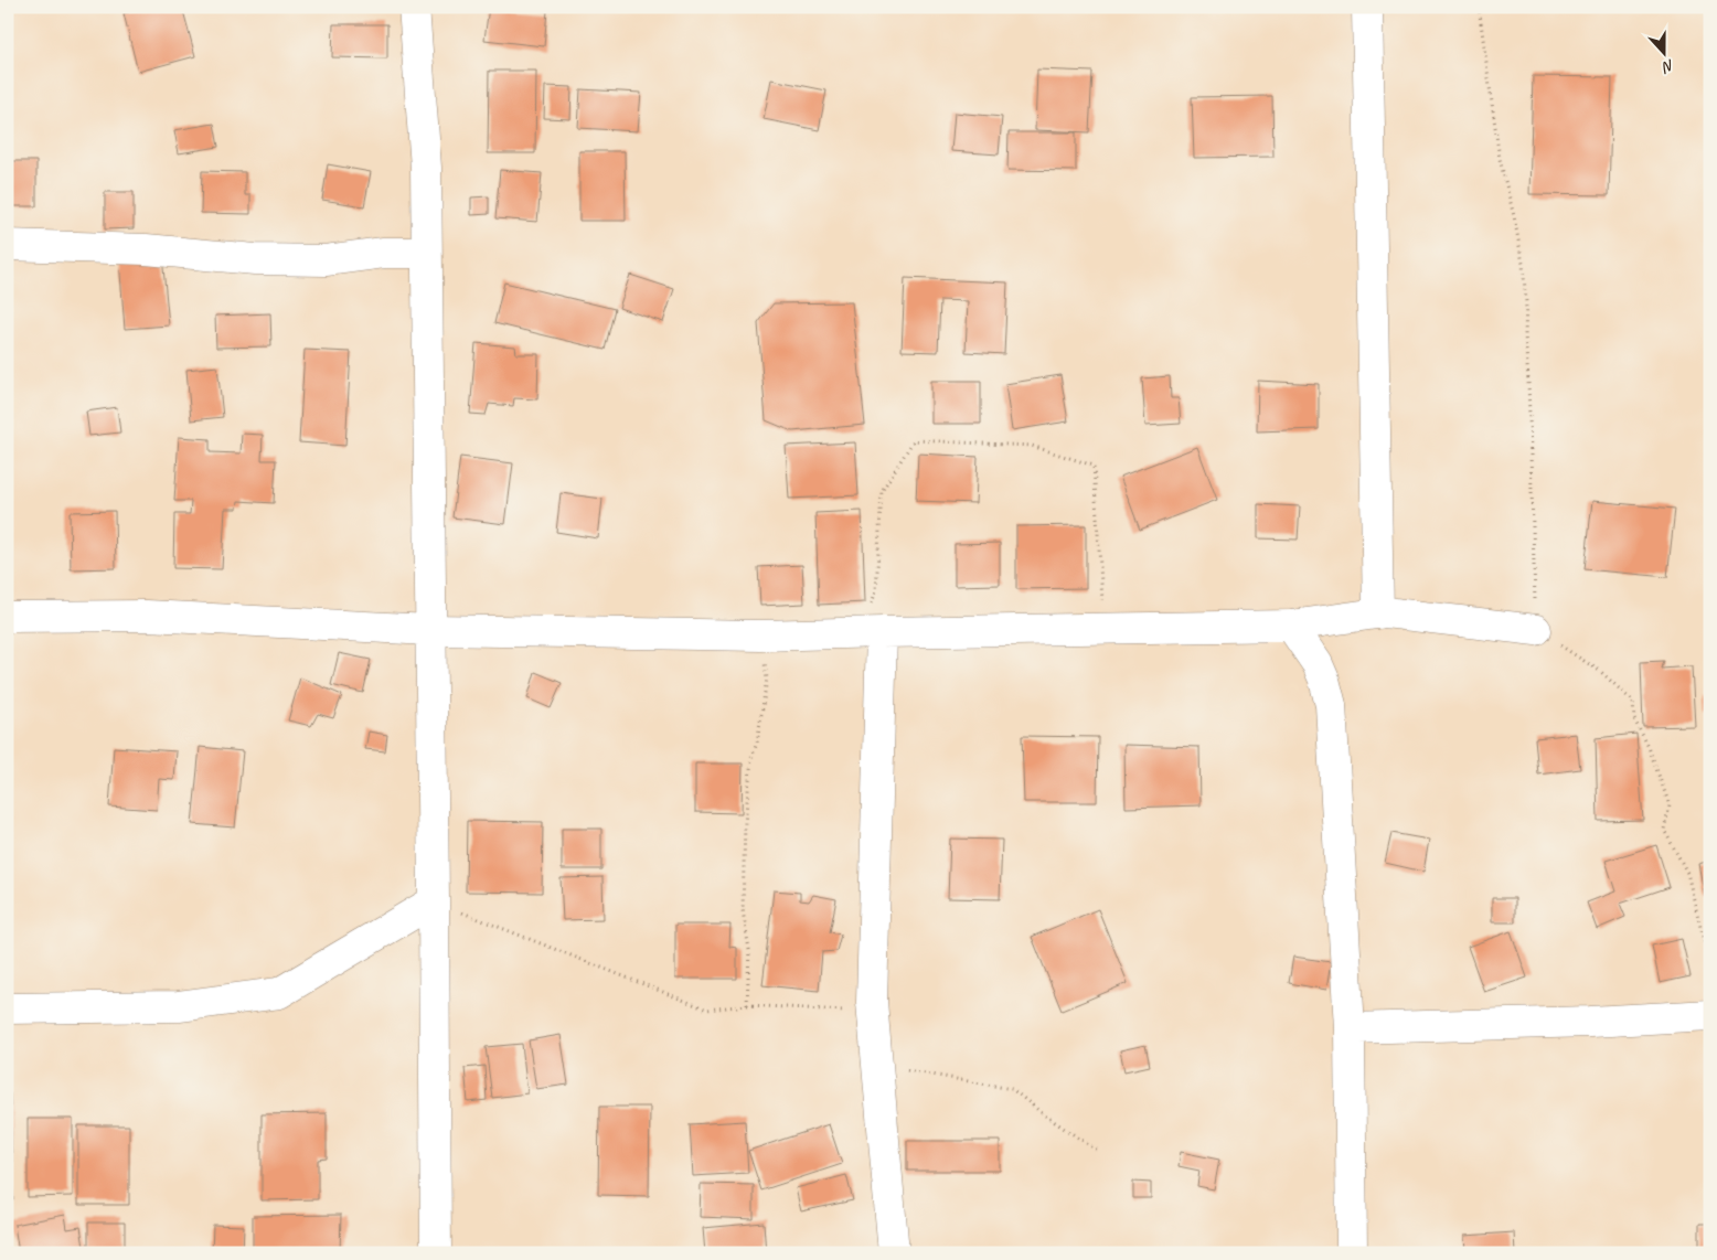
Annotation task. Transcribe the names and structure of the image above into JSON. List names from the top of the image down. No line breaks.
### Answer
{"north":"bottom"}
